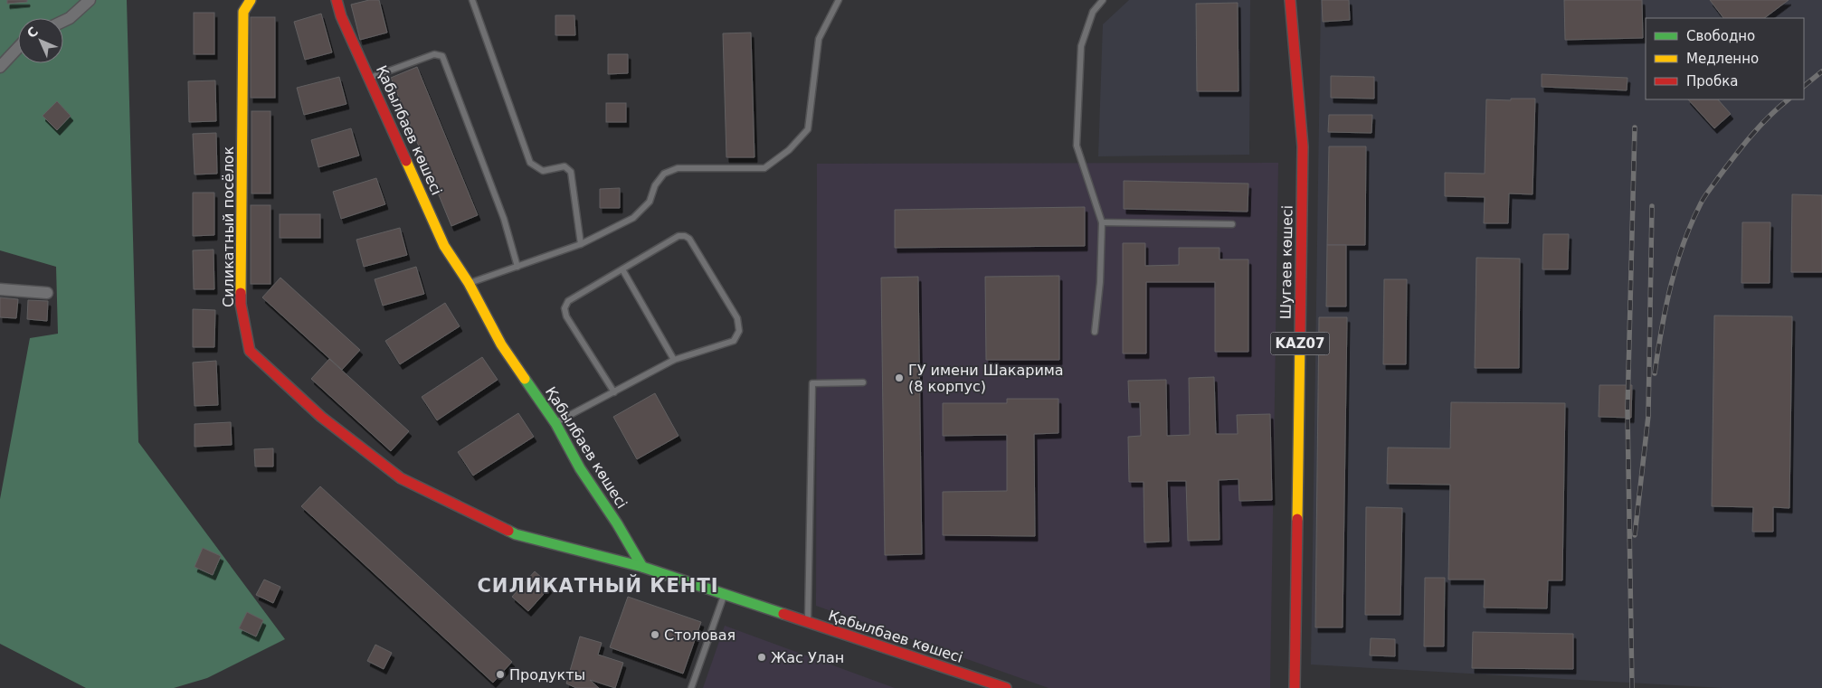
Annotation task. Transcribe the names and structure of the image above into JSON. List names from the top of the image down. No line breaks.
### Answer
{"streets":{"main road":["Қабылбаев көшесі","Силикатный посёлок","Шугаев көшесі","KAZ07"]},"crossings":[["Қабылбаев көшесі","Силикатный посёлок"]],"districts":["СИЛИКАТНЫЙ КЕНТІ"],"places":["ГУ имени Шакарима (8 корпус)","Столовая","Жас Улан","Продукты"],"legend":["Свободно","Медленно","Пробка"],"north":"top left"}
